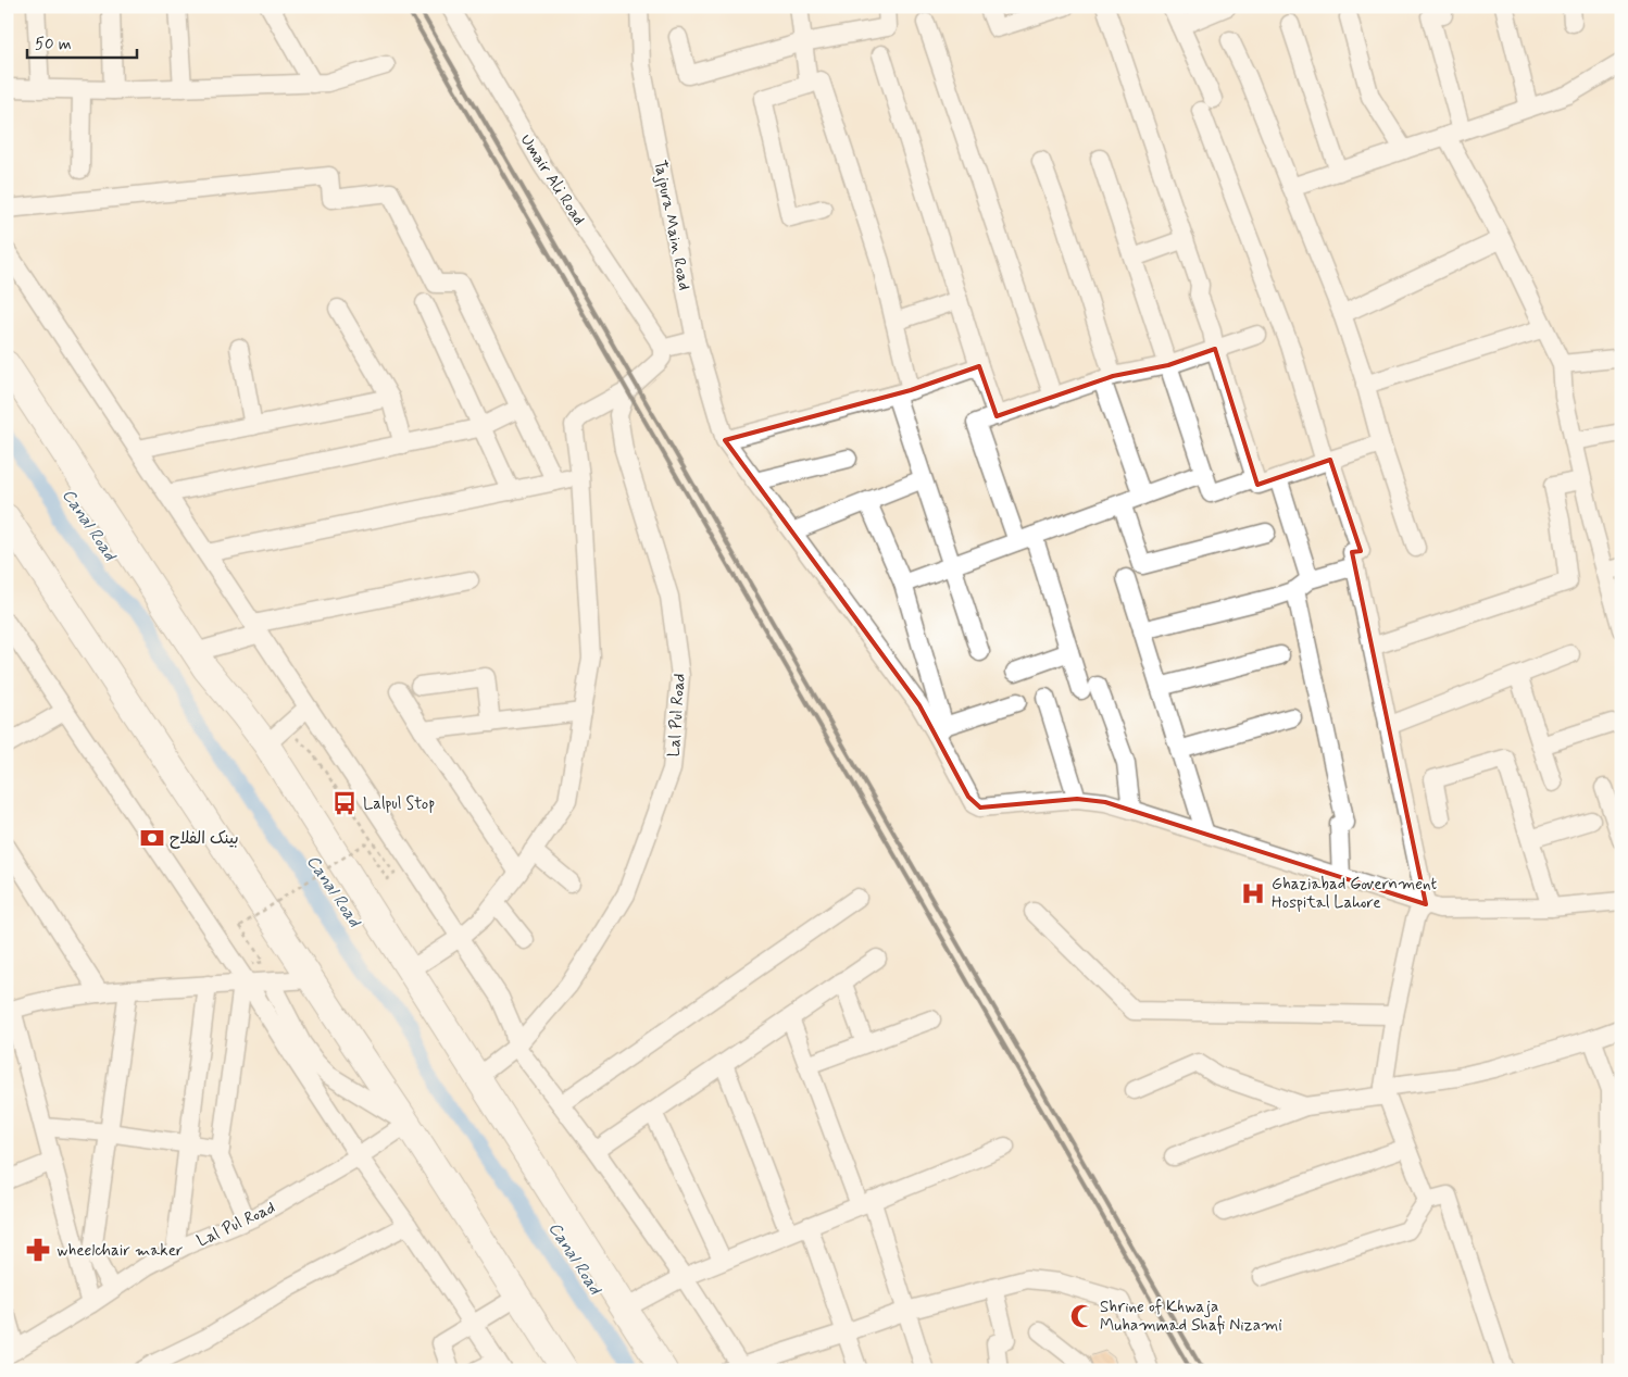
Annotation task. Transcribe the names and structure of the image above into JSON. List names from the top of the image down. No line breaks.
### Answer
{"streets":{"street":["Umair Ali Road","Tajpura Main Road","Lal Pul Road"]},"crossings":[["Umair Ali Road","Lal Pul Road"]],"water":["Canal Road"],"places":{"bus stop":["Lalpul Stop"],"bank":["بینک الفلاح"],"hospital":["Ghaziabad Government Hospital Lahore"],"pharmacy":["wheelchair maker"],"mosque":["Shrine of Khwaja Muhammad Shafi Nizami"]},"scale_bar":"50 m"}
